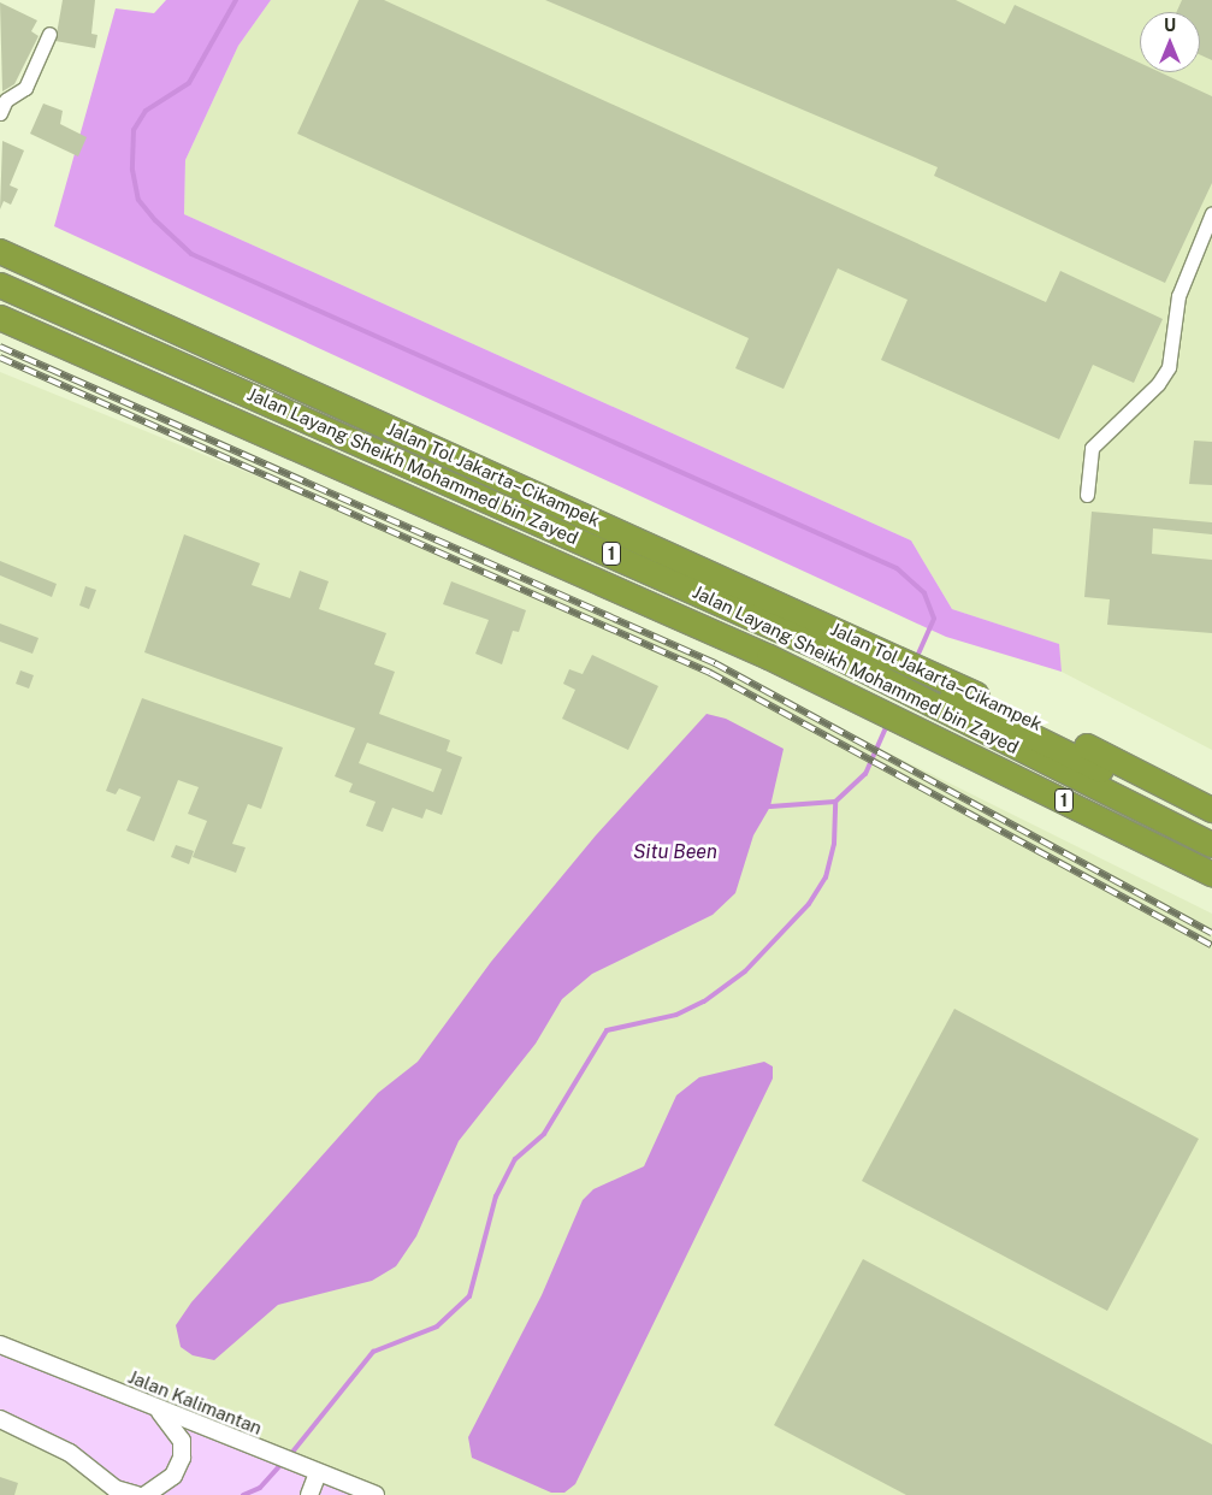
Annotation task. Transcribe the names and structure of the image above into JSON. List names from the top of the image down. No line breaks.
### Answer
{"streets":{"highway":["Jalan Layang Sheikh Mohammed bin Zayed","Jalan Tol Jakarta–Cikampek","1"],"street":["Jalan Kalimantan"]},"water":["Situ Been"],"north":"top"}
